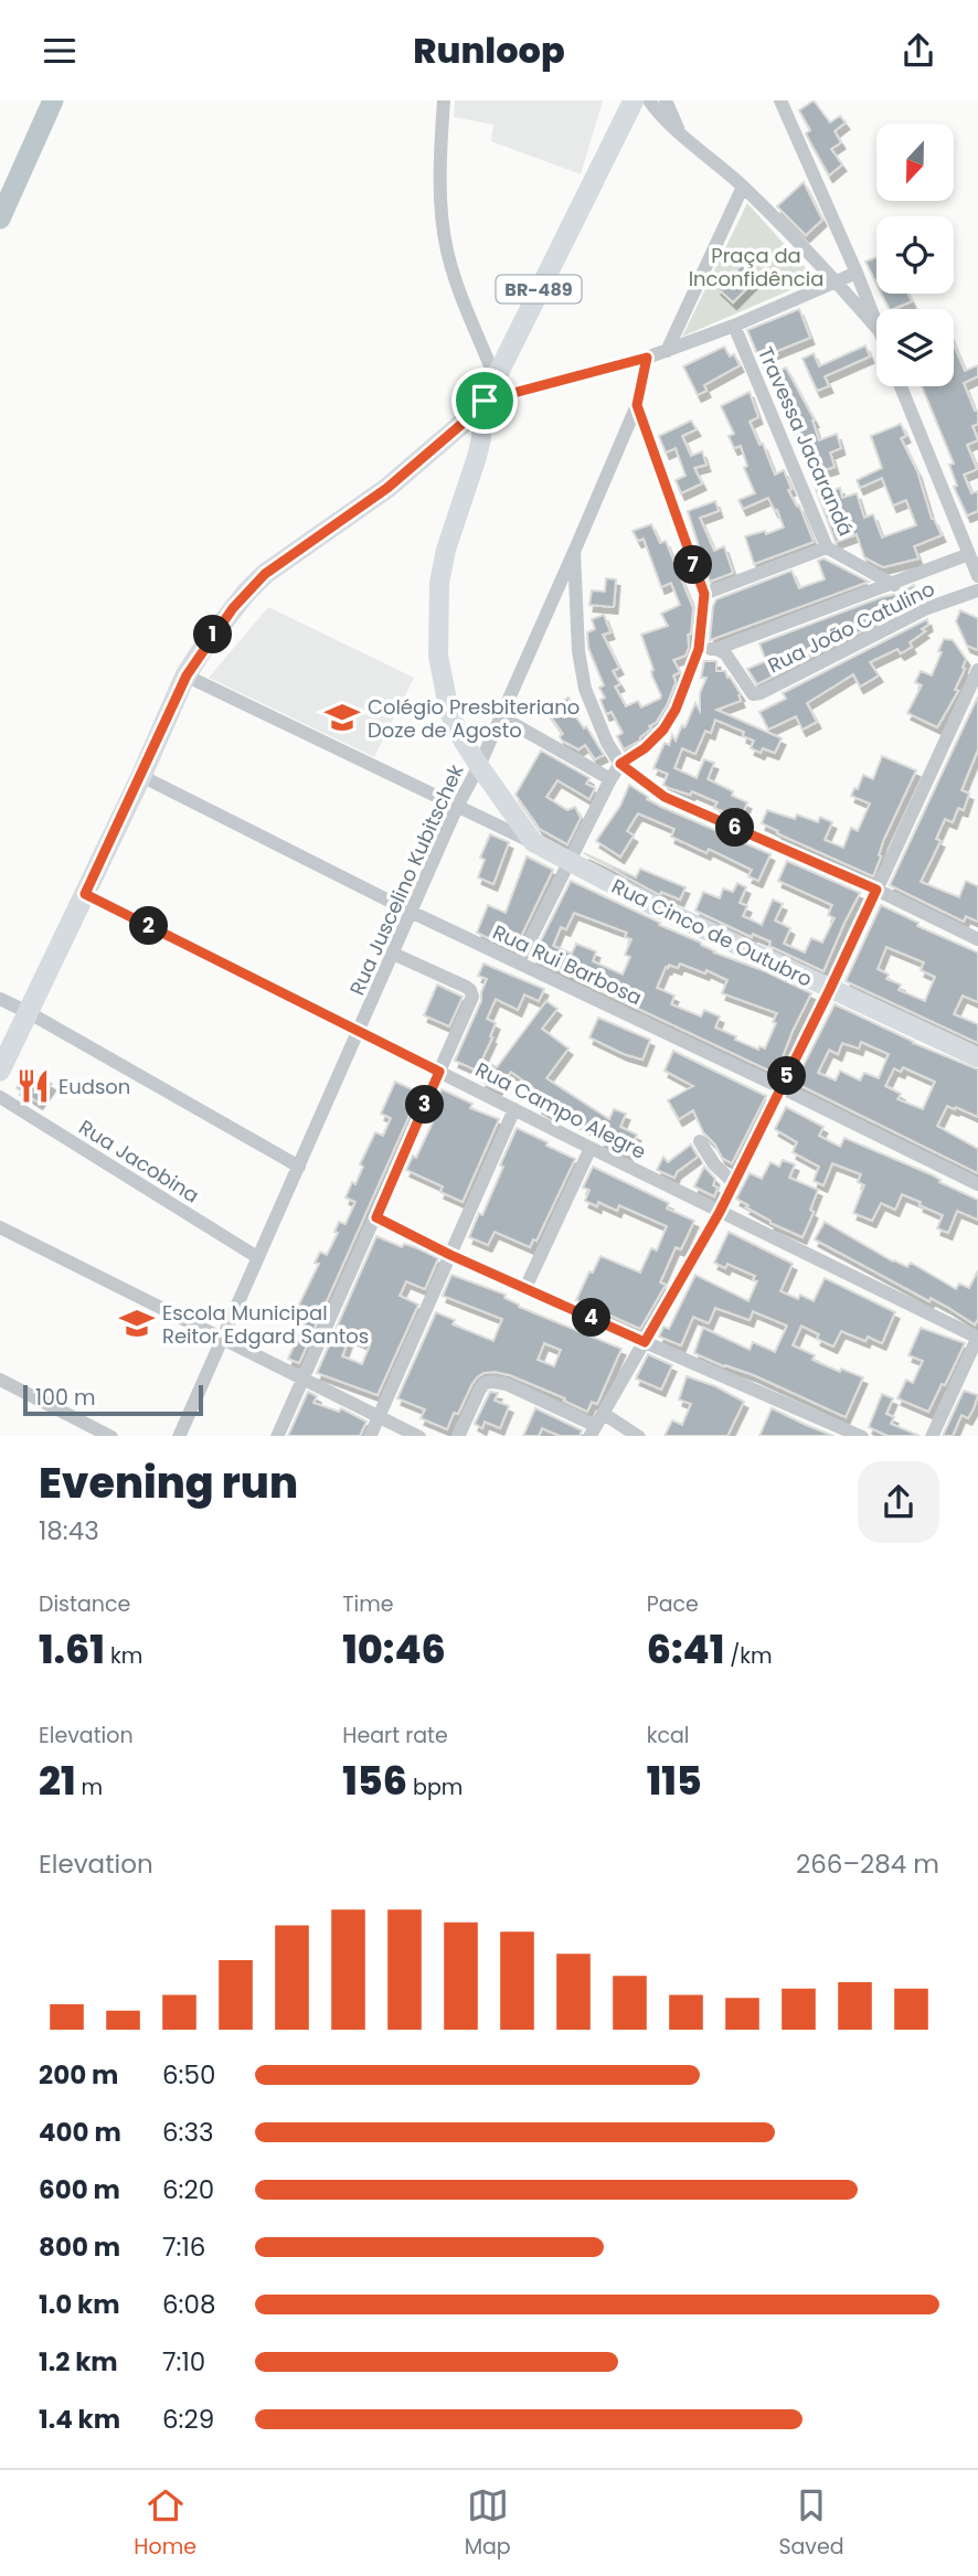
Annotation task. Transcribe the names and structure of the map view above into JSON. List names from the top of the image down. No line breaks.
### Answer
{"streets":{"main road":["BR-489"],"street":["Travessa Jacarandá","Rua João Catulino","Rua Juscelino Kubitschek","Rua Cinco de Outubro","Rua Rui Barbosa","Rua Campo Alegre","Rua Jacobina"]},"crossings":[["BR-489","Rua Cinco de Outubro"],["BR-489","Rua Rui Barbosa"],["BR-489","Rua Campo Alegre"],["Rua Juscelino Kubitschek","Rua Cinco de Outubro"],["Rua Juscelino Kubitschek","Rua Rui Barbosa"],["Rua Juscelino Kubitschek","Rua Campo Alegre"],["Rua Juscelino Kubitschek","Rua Jacobina"]],"parks":["Praça da Inconfidência"],"places":{"school or university":["Colégio Presbiteriano Doze de Agosto","Escola Municipal Reitor Edgard Santos"],"restaurant":["Eudson"]},"scale_bar":"100 m","north":"bottom","page":{"header":"Runloop","pins":["7","1","6","2","5","3","4"],"scale":"100 m","heading":["Evening run","18:43"],"stats":[["Distance","1.61 km"],["Time","10:46"],["Pace","6:41 /km"],["Elevation","21 m"],["Heart rate","156 bpm"],["kcal","115"]],"chart":["Elevation","266–284 m"],"list":[{"name":"200 m","note":"6:50"},{"name":"400 m","note":"6:33"},{"name":"600 m","note":"6:20"},{"name":"800 m","note":"7:16"},{"name":"1.0 km","note":"6:08"},{"name":"1.2 km","note":"7:10"},{"name":"1.4 km","note":"6:29"}],"tabs":["Home","Map","Saved"]}}
